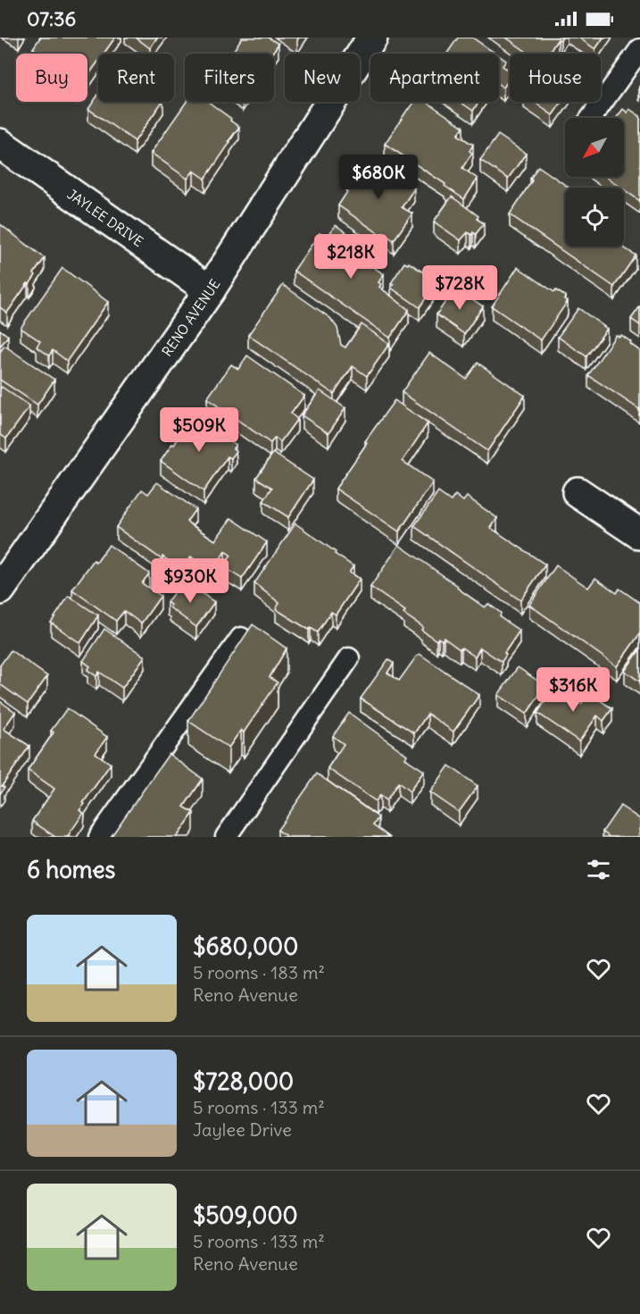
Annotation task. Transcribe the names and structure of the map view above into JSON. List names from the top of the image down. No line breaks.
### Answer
{"streets":{"street":["JAYLEE DRIVE","RENO AVENUE"]},"crossings":[["JAYLEE DRIVE","RENO AVENUE"]],"north":"bottom left","page":{"status":"07:36","chip":["Buy","Rent","Filters","New","Apartment","House"],"price":["$680K","$218K","$728K","$509K","$930K","$316K"],"heading":"6 homes","list":[{"name":"$680,000","note":"5 rooms · 183 m² · Reno Avenue"},{"name":"$728,000","note":"5 rooms · 133 m² · Jaylee Drive"},{"name":"$509,000","note":"5 rooms · 133 m² · Reno Avenue"}]}}
